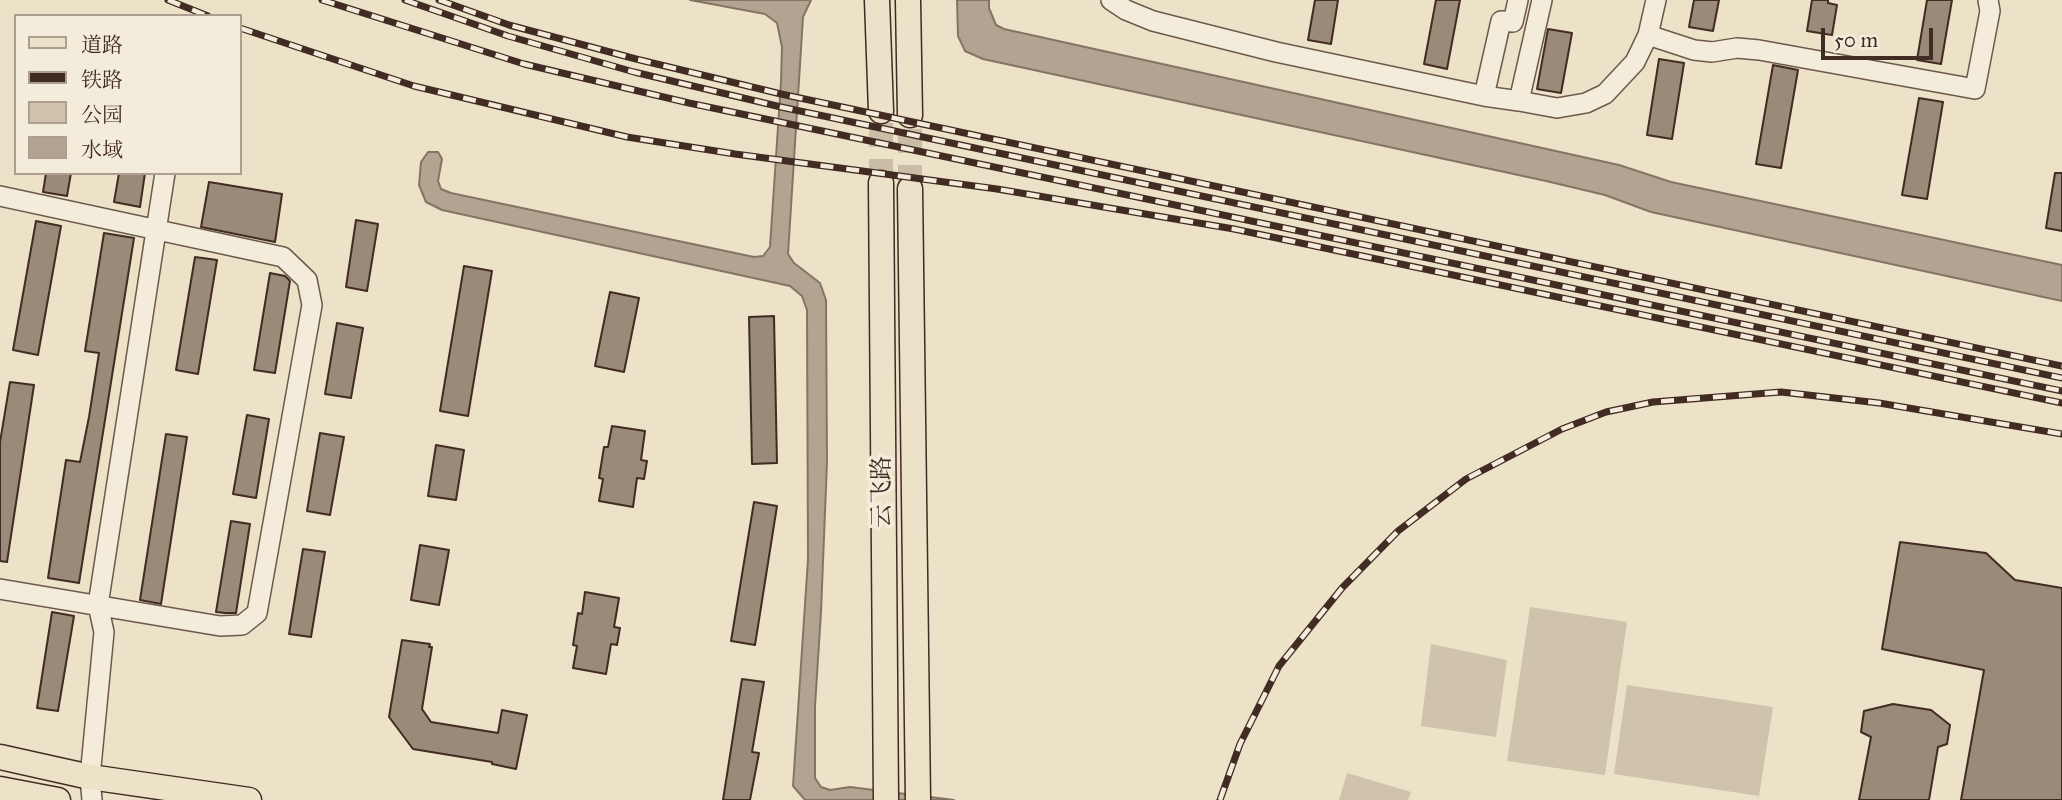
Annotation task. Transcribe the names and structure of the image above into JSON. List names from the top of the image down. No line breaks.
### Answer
{"streets":{"main road":["云飞路"]},"legend":["道路","铁路","公园","水域"],"scale_bar":"50 m"}
